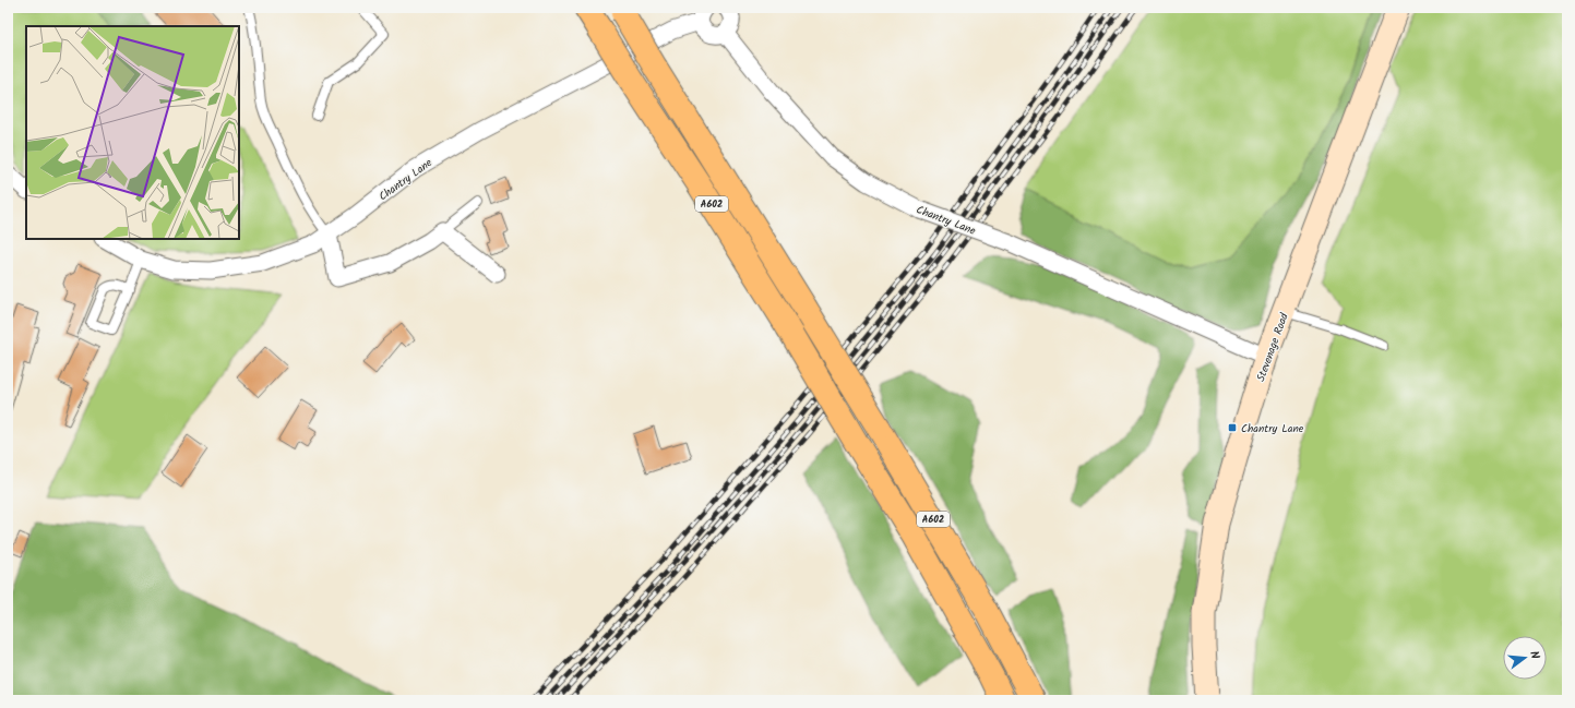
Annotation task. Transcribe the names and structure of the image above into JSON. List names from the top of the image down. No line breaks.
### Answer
{"streets":{"main road":["A602"],"street":["Chantry Lane","Stevenage Road"]},"crossings":[["Chantry Lane","Stevenage Road"]],"places":{"transit":["Chantry Lane"]},"north":"right"}
